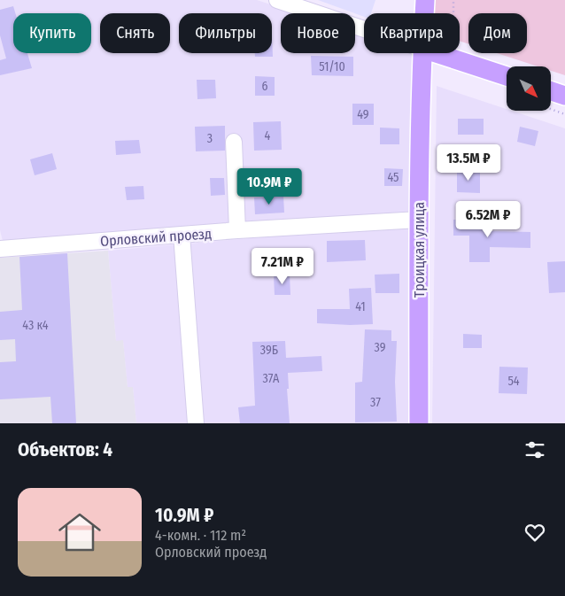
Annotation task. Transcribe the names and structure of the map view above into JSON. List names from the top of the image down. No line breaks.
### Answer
{"streets":{"main road":["Троицкая улица"],"street":["Орловский проезд"]},"crossings":[["Орловский проезд","Троицкая улица"]],"house_numbers":["51/10","6","49","4","3","45","41","43 к4","39","39Б","37А","54","37"],"north":"bottom right","page":{"chip":["Купить","Снять","Фильтры","Новое","Квартира","Дом"],"price":["13.5M ₽","10.9M ₽","6.52M ₽","7.21M ₽"],"heading":"Объектов: 4","list":[{"name":"10.9M ₽","note":"4-комн. · 112 m² · Орловский проезд"}]}}
